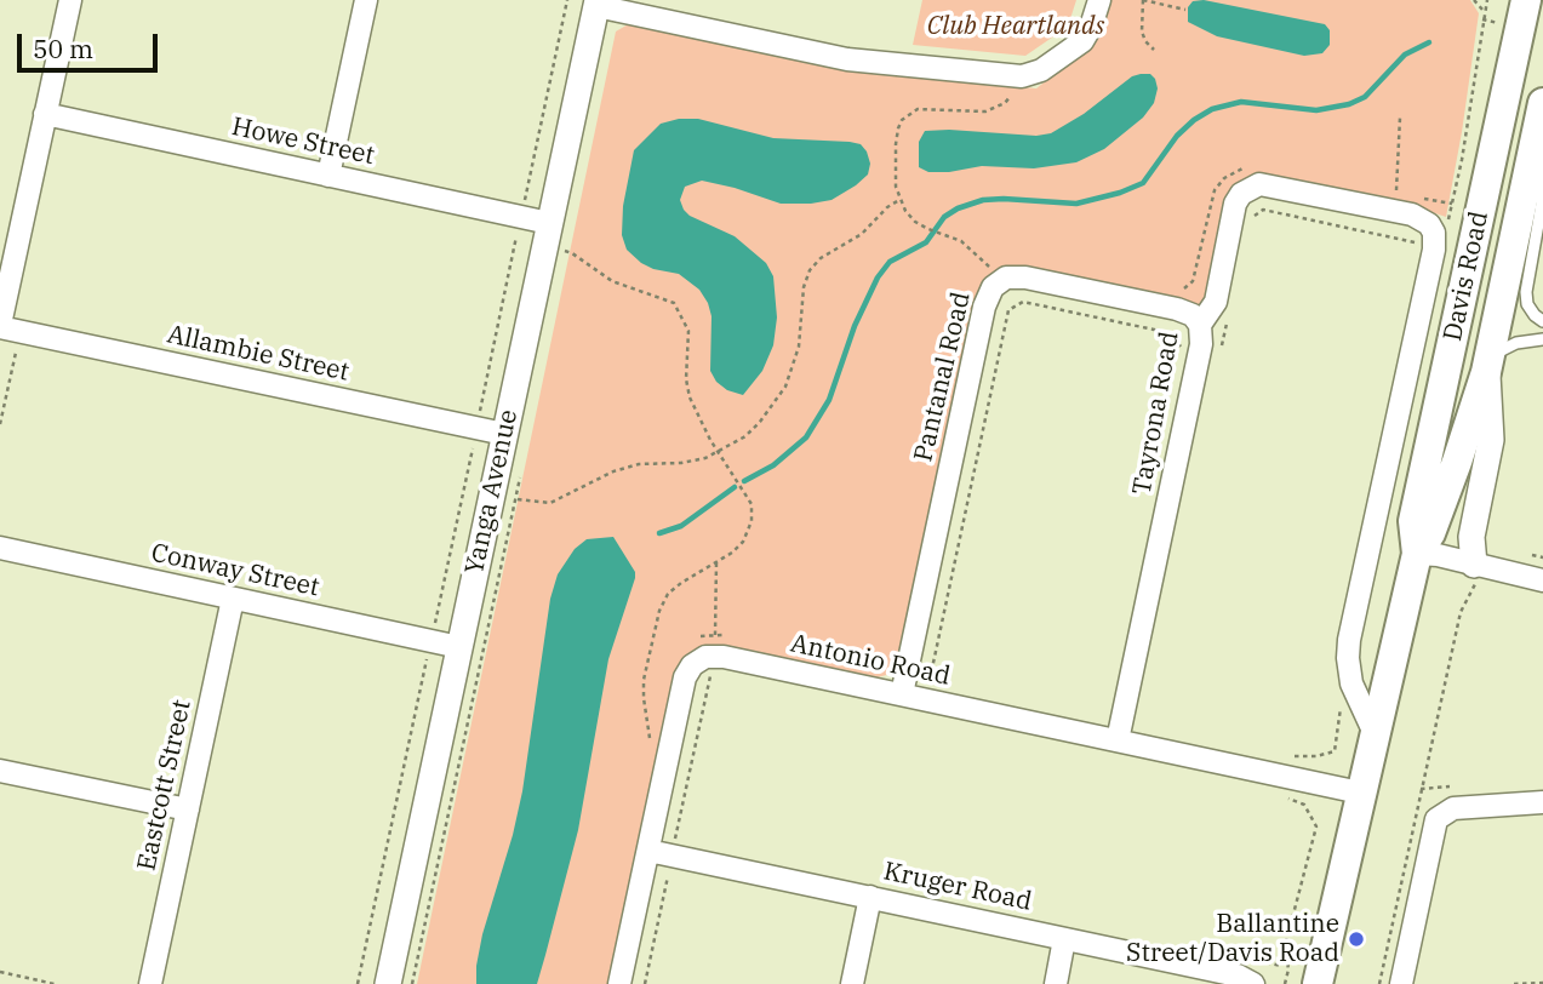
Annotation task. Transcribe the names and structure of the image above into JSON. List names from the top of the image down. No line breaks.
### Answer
{"streets":{"main road":["Davis Road"],"street":["Howe Street","Allambie Street","Pantanal Road","Tayrona Road","Yanga Avenue","Conway Street","Antonio Road","Eastcott Street","Kruger Road"]},"crossings":[["Howe Street","Yanga Avenue"],["Davis Road","Tayrona Road"],["Davis Road","Antonio Road"],["Allambie Street","Yanga Avenue"],["Pantanal Road","Tayrona Road"],["Pantanal Road","Antonio Road"],["Tayrona Road","Antonio Road"],["Yanga Avenue","Conway Street"],["Conway Street","Eastcott Street"],["Antonio Road","Kruger Road"]],"parks":["Club Heartlands"],"places":["Ballantine Street/Davis Road"],"scale_bar":"50 m"}
